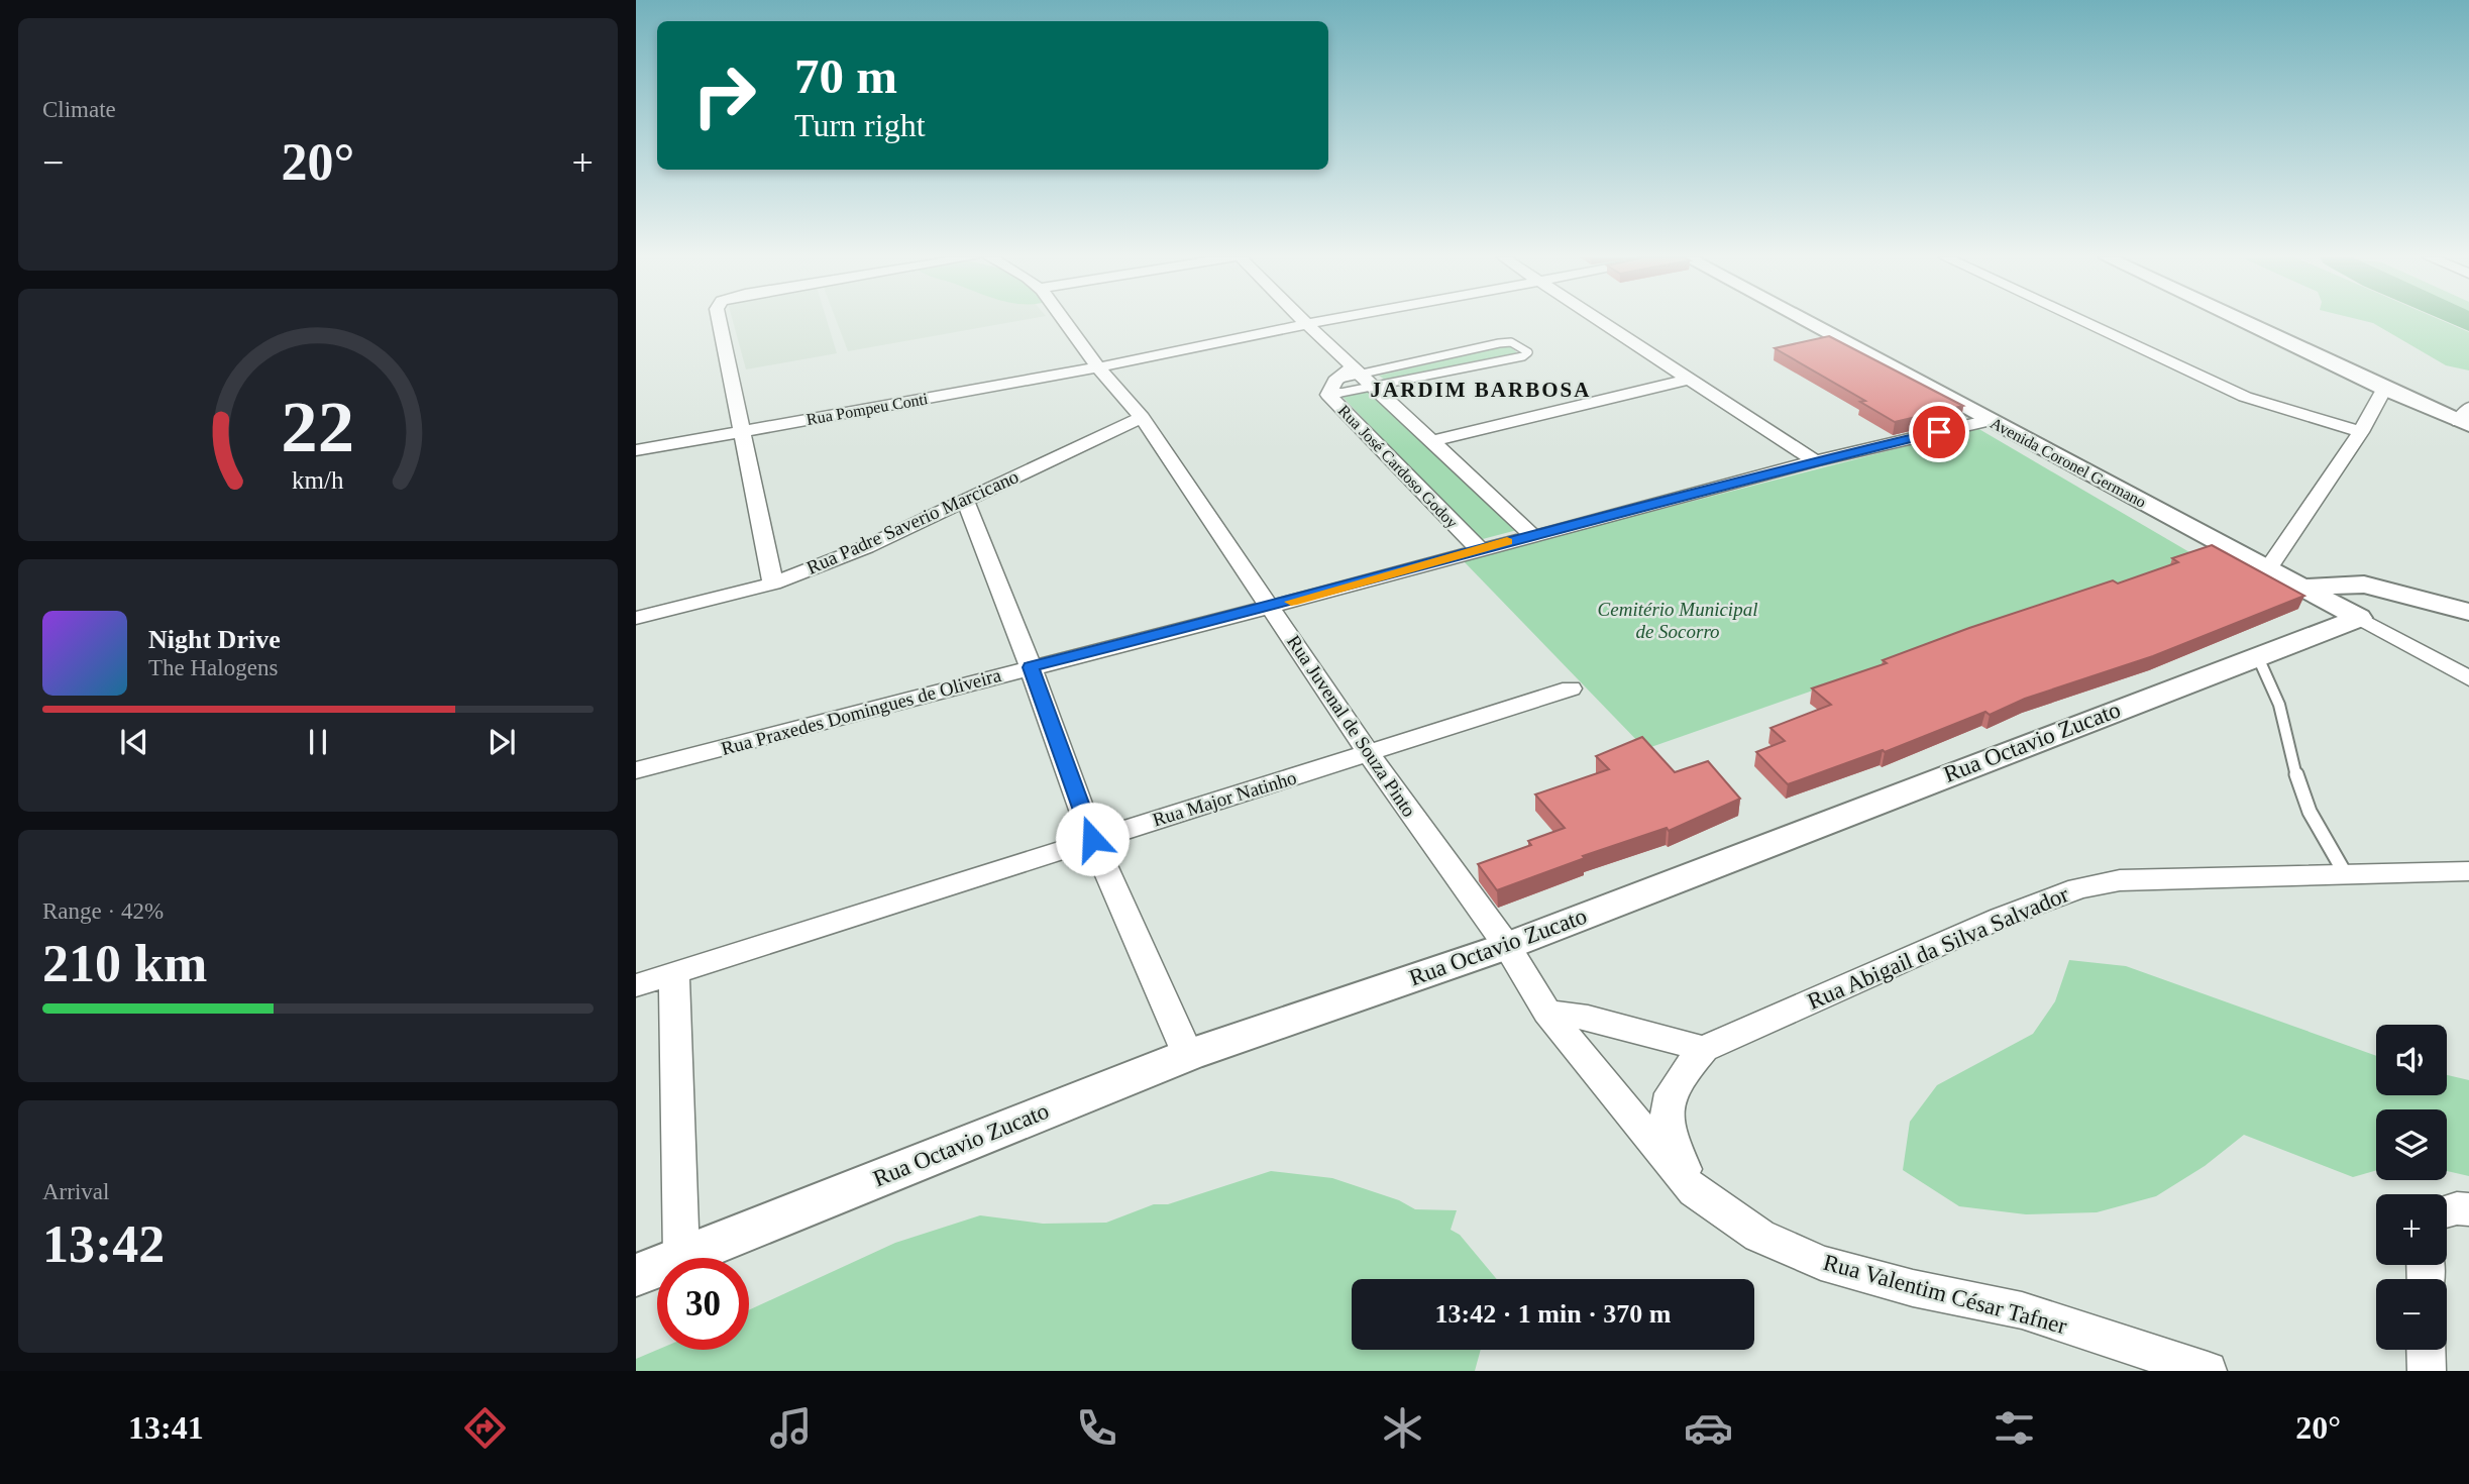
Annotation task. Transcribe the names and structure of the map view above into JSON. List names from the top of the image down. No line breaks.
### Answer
{"streets":{"street":["Rua Pompeu Conti","Avenida Coronel Germano","Rua José Cardoso Godoy","Rua Padre Saverio Marcicano","Rua Praxedes Domingues de Oliveira","Rua Juvenal de Souza Pinto","Rua Octavio Zucato","Rua Major Natinho","Rua Abigail da Silva Salvador","Rua Valentim César Tafner"]},"crossings":[["Rua Pompeu Conti","Rua José Cardoso Godoy"],["Rua Pompeu Conti","Rua Juvenal de Souza Pinto"],["Avenida Coronel Germano","Rua Praxedes Domingues de Oliveira"],["Avenida Coronel Germano","Rua Octavio Zucato"],["Rua José Cardoso Godoy","Rua Praxedes Domingues de Oliveira"],["Rua Padre Saverio Marcicano","Rua Juvenal de Souza Pinto"],["Rua Praxedes Domingues de Oliveira","Rua Juvenal de Souza Pinto"],["Rua Juvenal de Souza Pinto","Rua Octavio Zucato"],["Rua Juvenal de Souza Pinto","Rua Major Natinho"],["Rua Juvenal de Souza Pinto","Rua Valentim César Tafner"],["Rua Octavio Zucato","Rua Valentim César Tafner"]],"districts":["JARDIM BARBOSA"],"parks":["Cemitério Municipal de Socorro"],"page":{"tile":["Climate",["Range · 42%","210 km"],["Arrival","13:42"]],"turn":["70 m","Turn right"],"heat":["−","20°","+"],"song":["Night Drive","The Halogens"],"map_buttons":["+","−"],"limit":"30","trip":"13:42 · 1 min · 370 m","tabs":["13:41","20°"],"gauge":["22","km/h"]}}
